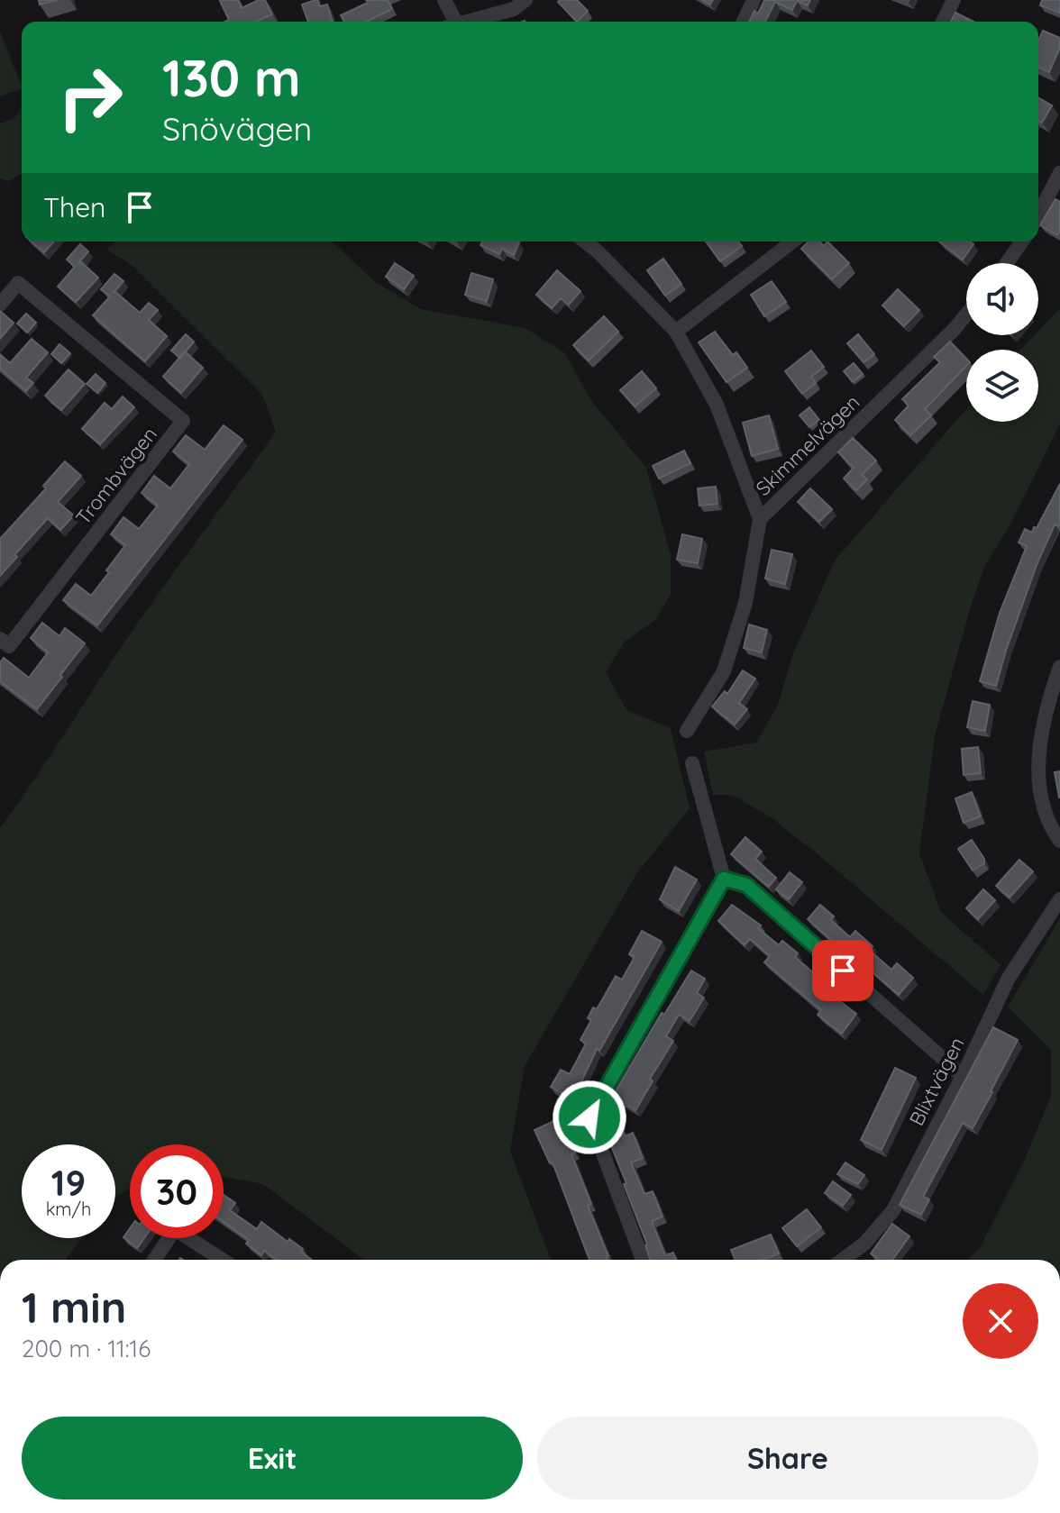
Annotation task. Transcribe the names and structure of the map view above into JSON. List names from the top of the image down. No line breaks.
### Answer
{"streets":{"street":["Skimmelvägen","Trombvägen","Blixtvägen"]},"page":{"turn":["130 m","Snövägen"],"then":"Then","speed":"19 km/h","limit":"30","heading":["1 min","200 m · 11:16"],"buttons":["Exit","Share"]}}
